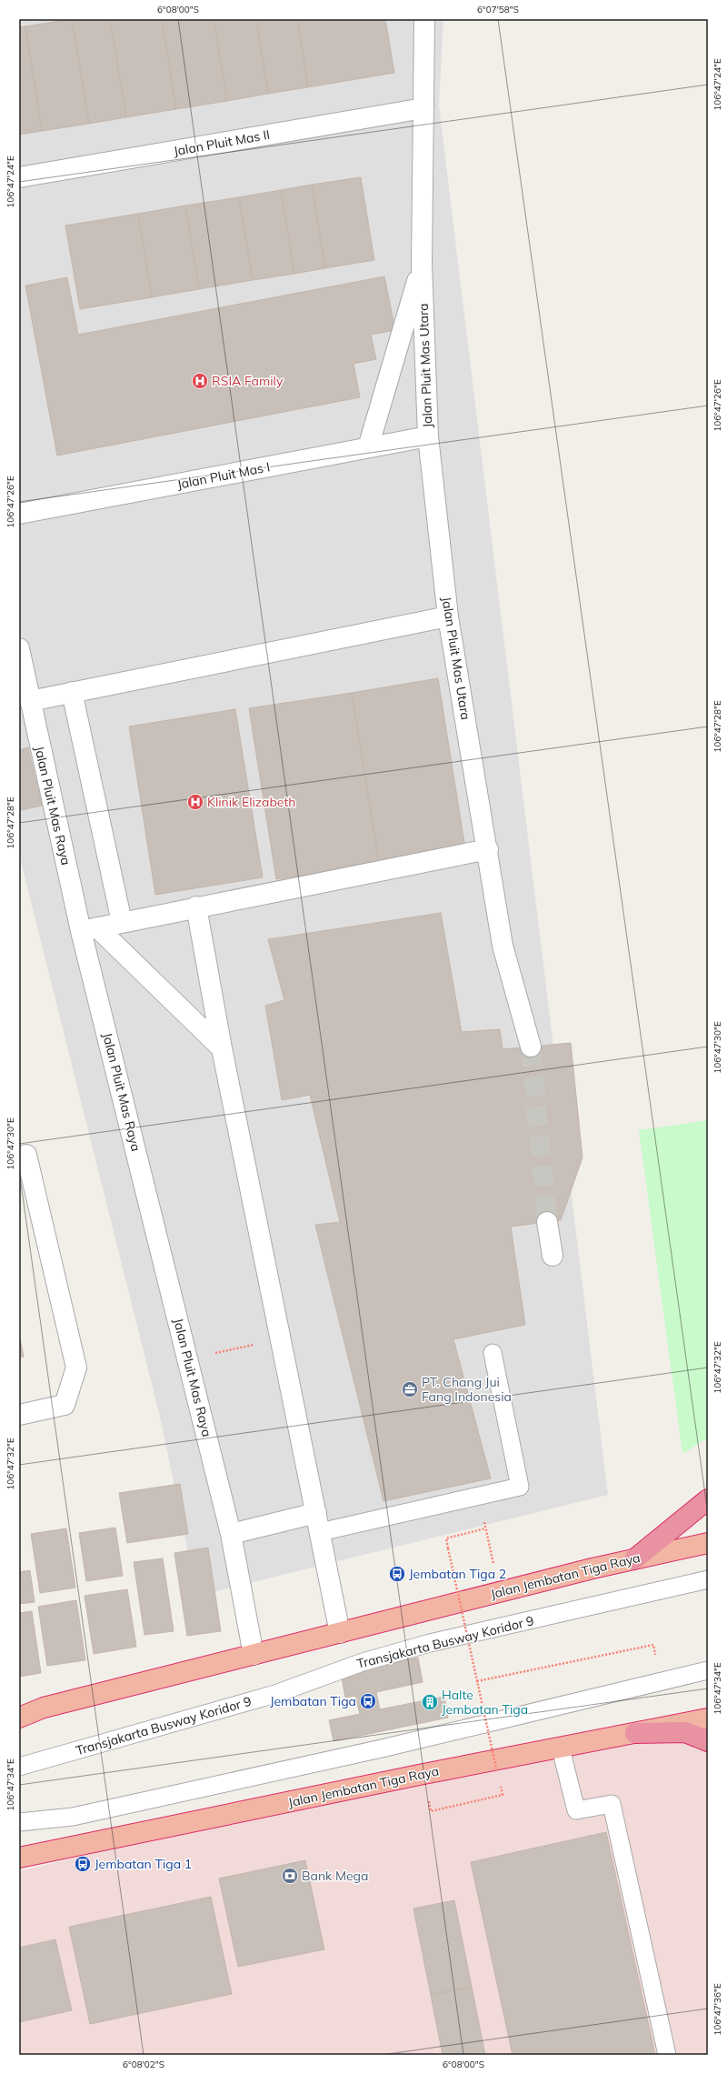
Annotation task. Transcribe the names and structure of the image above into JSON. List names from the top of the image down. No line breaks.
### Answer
{"streets":{"highway":["Jalan Jembatan Tiga Raya"],"street":["Jalan Pluit Mas II","Jalan Pluit Mas Utara","Jalan Pluit Mas I","Jalan Pluit Mas Raya"],"lane":["Transjakarta Busway Koridor 9"]},"crossings":[["Jalan Pluit Mas II","Jalan Pluit Mas Utara"],["Jalan Pluit Mas Utara","Jalan Pluit Mas I"],["Jalan Pluit Mas Raya","Jalan Jembatan Tiga Raya"]],"places":{"hospital":["RSIA Family","Klinik Elizabeth"],"office":["PT. Chang Jui Fang Indonesia"],"bus stop":["Jembatan Tiga 2","Jembatan Tiga","Jembatan Tiga 1"],"building":["Halte Jembatan Tiga"],"bank":["Bank Mega"]},"coordinates":["6°08'00\"S","6°07'58\"S","106°47'24\"E","106°47'26\"E","106°47'28\"E","106°47'30\"E","106°47'32\"E","106°47'34\"E","106°47'36\"E","6°08'02\"S"]}
